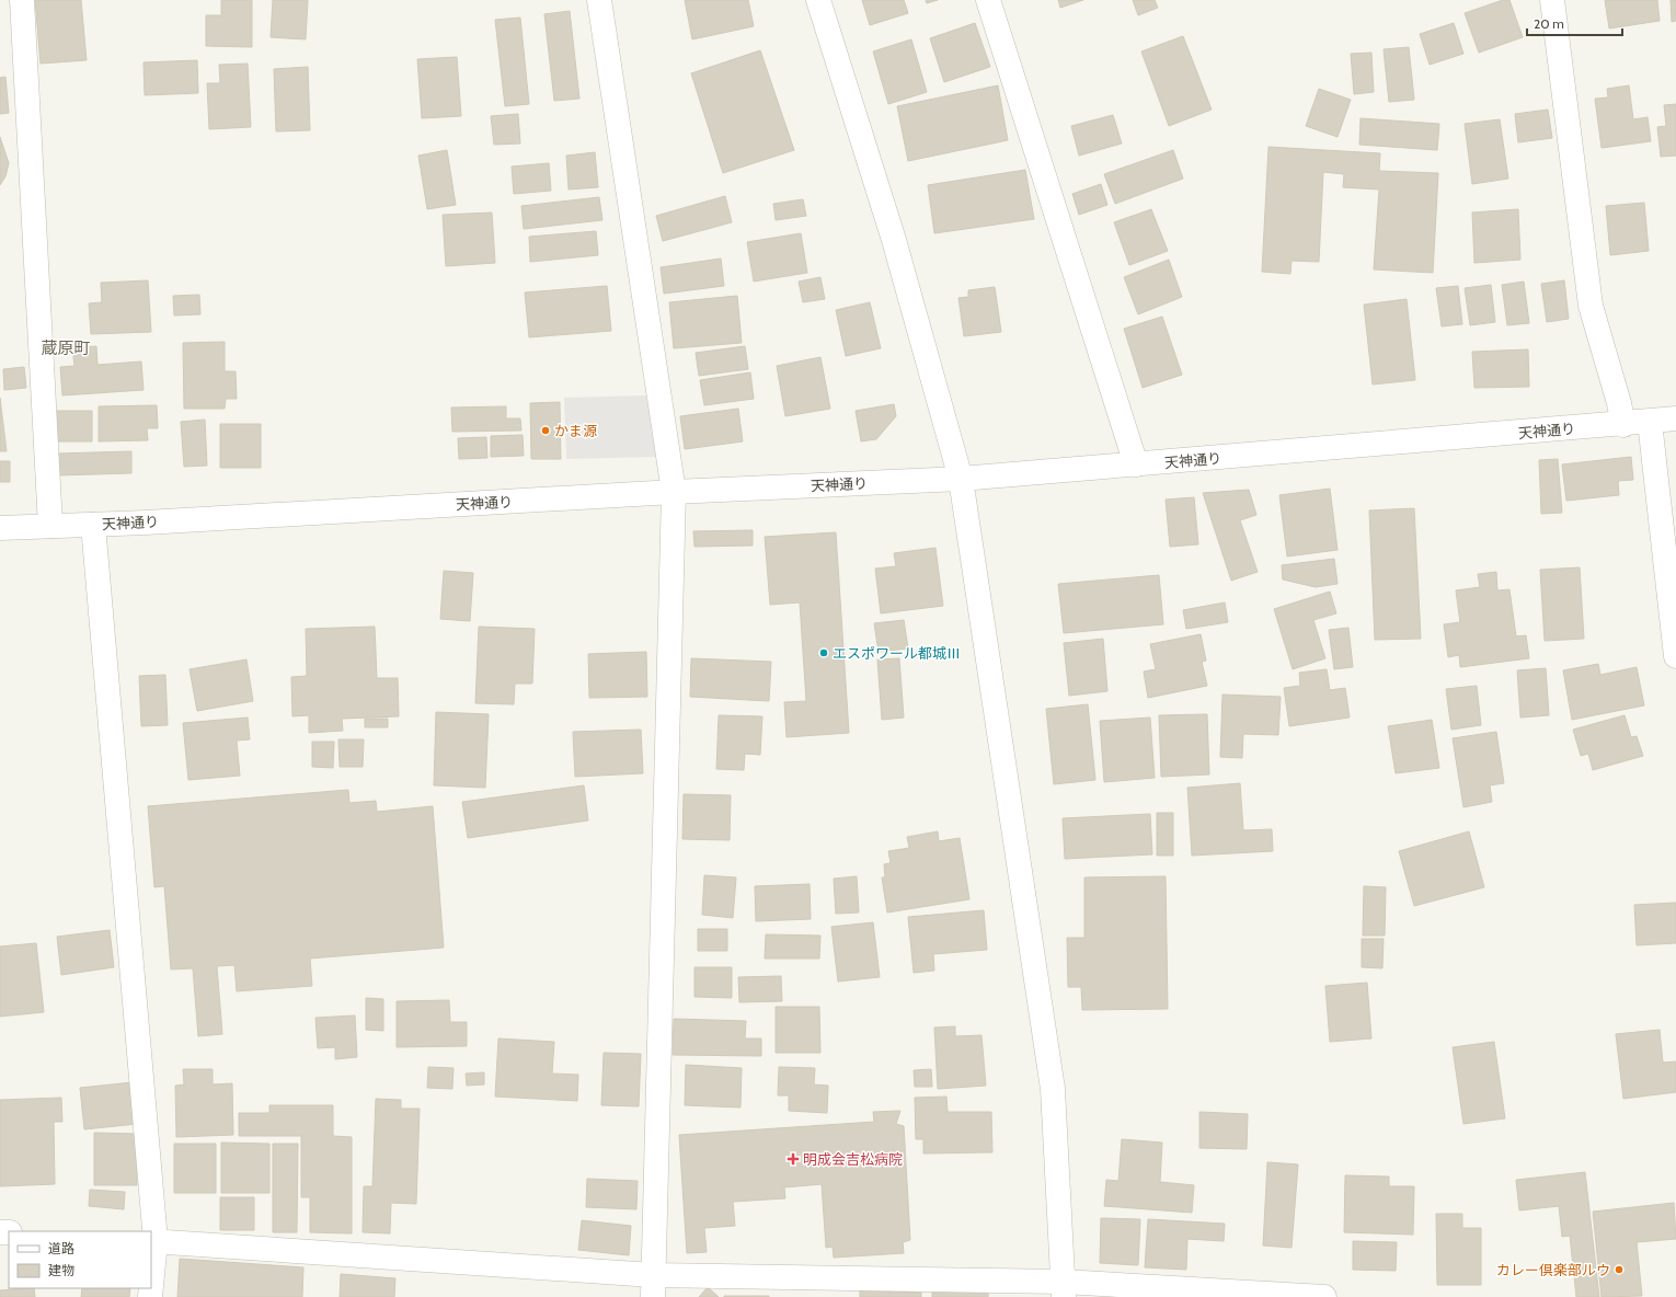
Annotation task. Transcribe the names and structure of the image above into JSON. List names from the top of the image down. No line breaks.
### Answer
{"streets":{"street":["天神通り"]},"districts":["蔵原町"],"places":{"other":["かま源","エスポワール都城Ⅲ","カレー倶楽部ルウ"],"health":["明成会吉松病院"]},"legend":["道路","建物"],"scale_bar":"20 m"}
